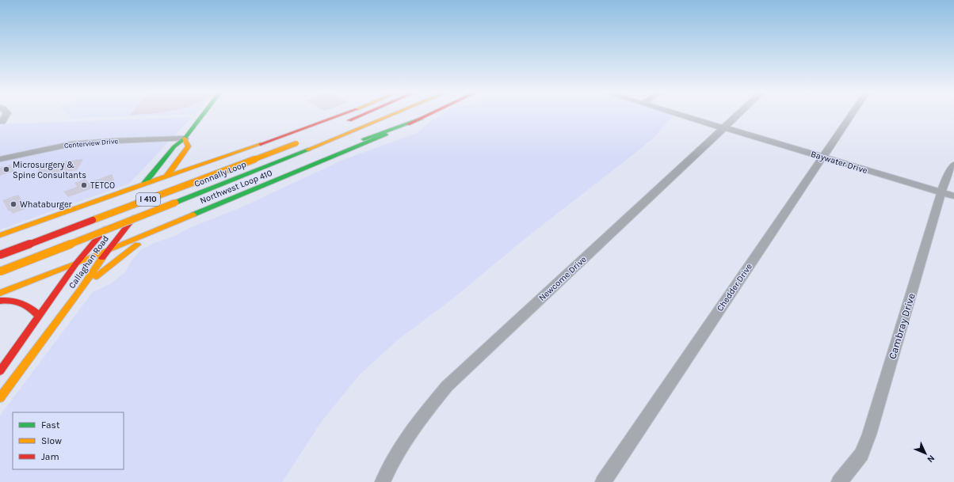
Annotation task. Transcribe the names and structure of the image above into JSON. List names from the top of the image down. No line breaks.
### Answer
{"streets":{"main road":["Connally Loop","Northwest Loop 410","I 410","Callaghan Road"],"street":["Centerview Drive","Baywater Drive","Newcome Drive","Chedder Drive","Cambray Drive"]},"crossings":[["Centerview Drive","Callaghan Road"],["Baywater Drive","Newcome Drive"],["Baywater Drive","Chedder Drive"],["Baywater Drive","Cambray Drive"],["Northwest Loop 410","Callaghan Road"]],"places":["Microsurgery & Spine Consultants","TETCO","Whataburger"],"legend":["Fast","Slow","Jam"],"north":"bottom right"}
